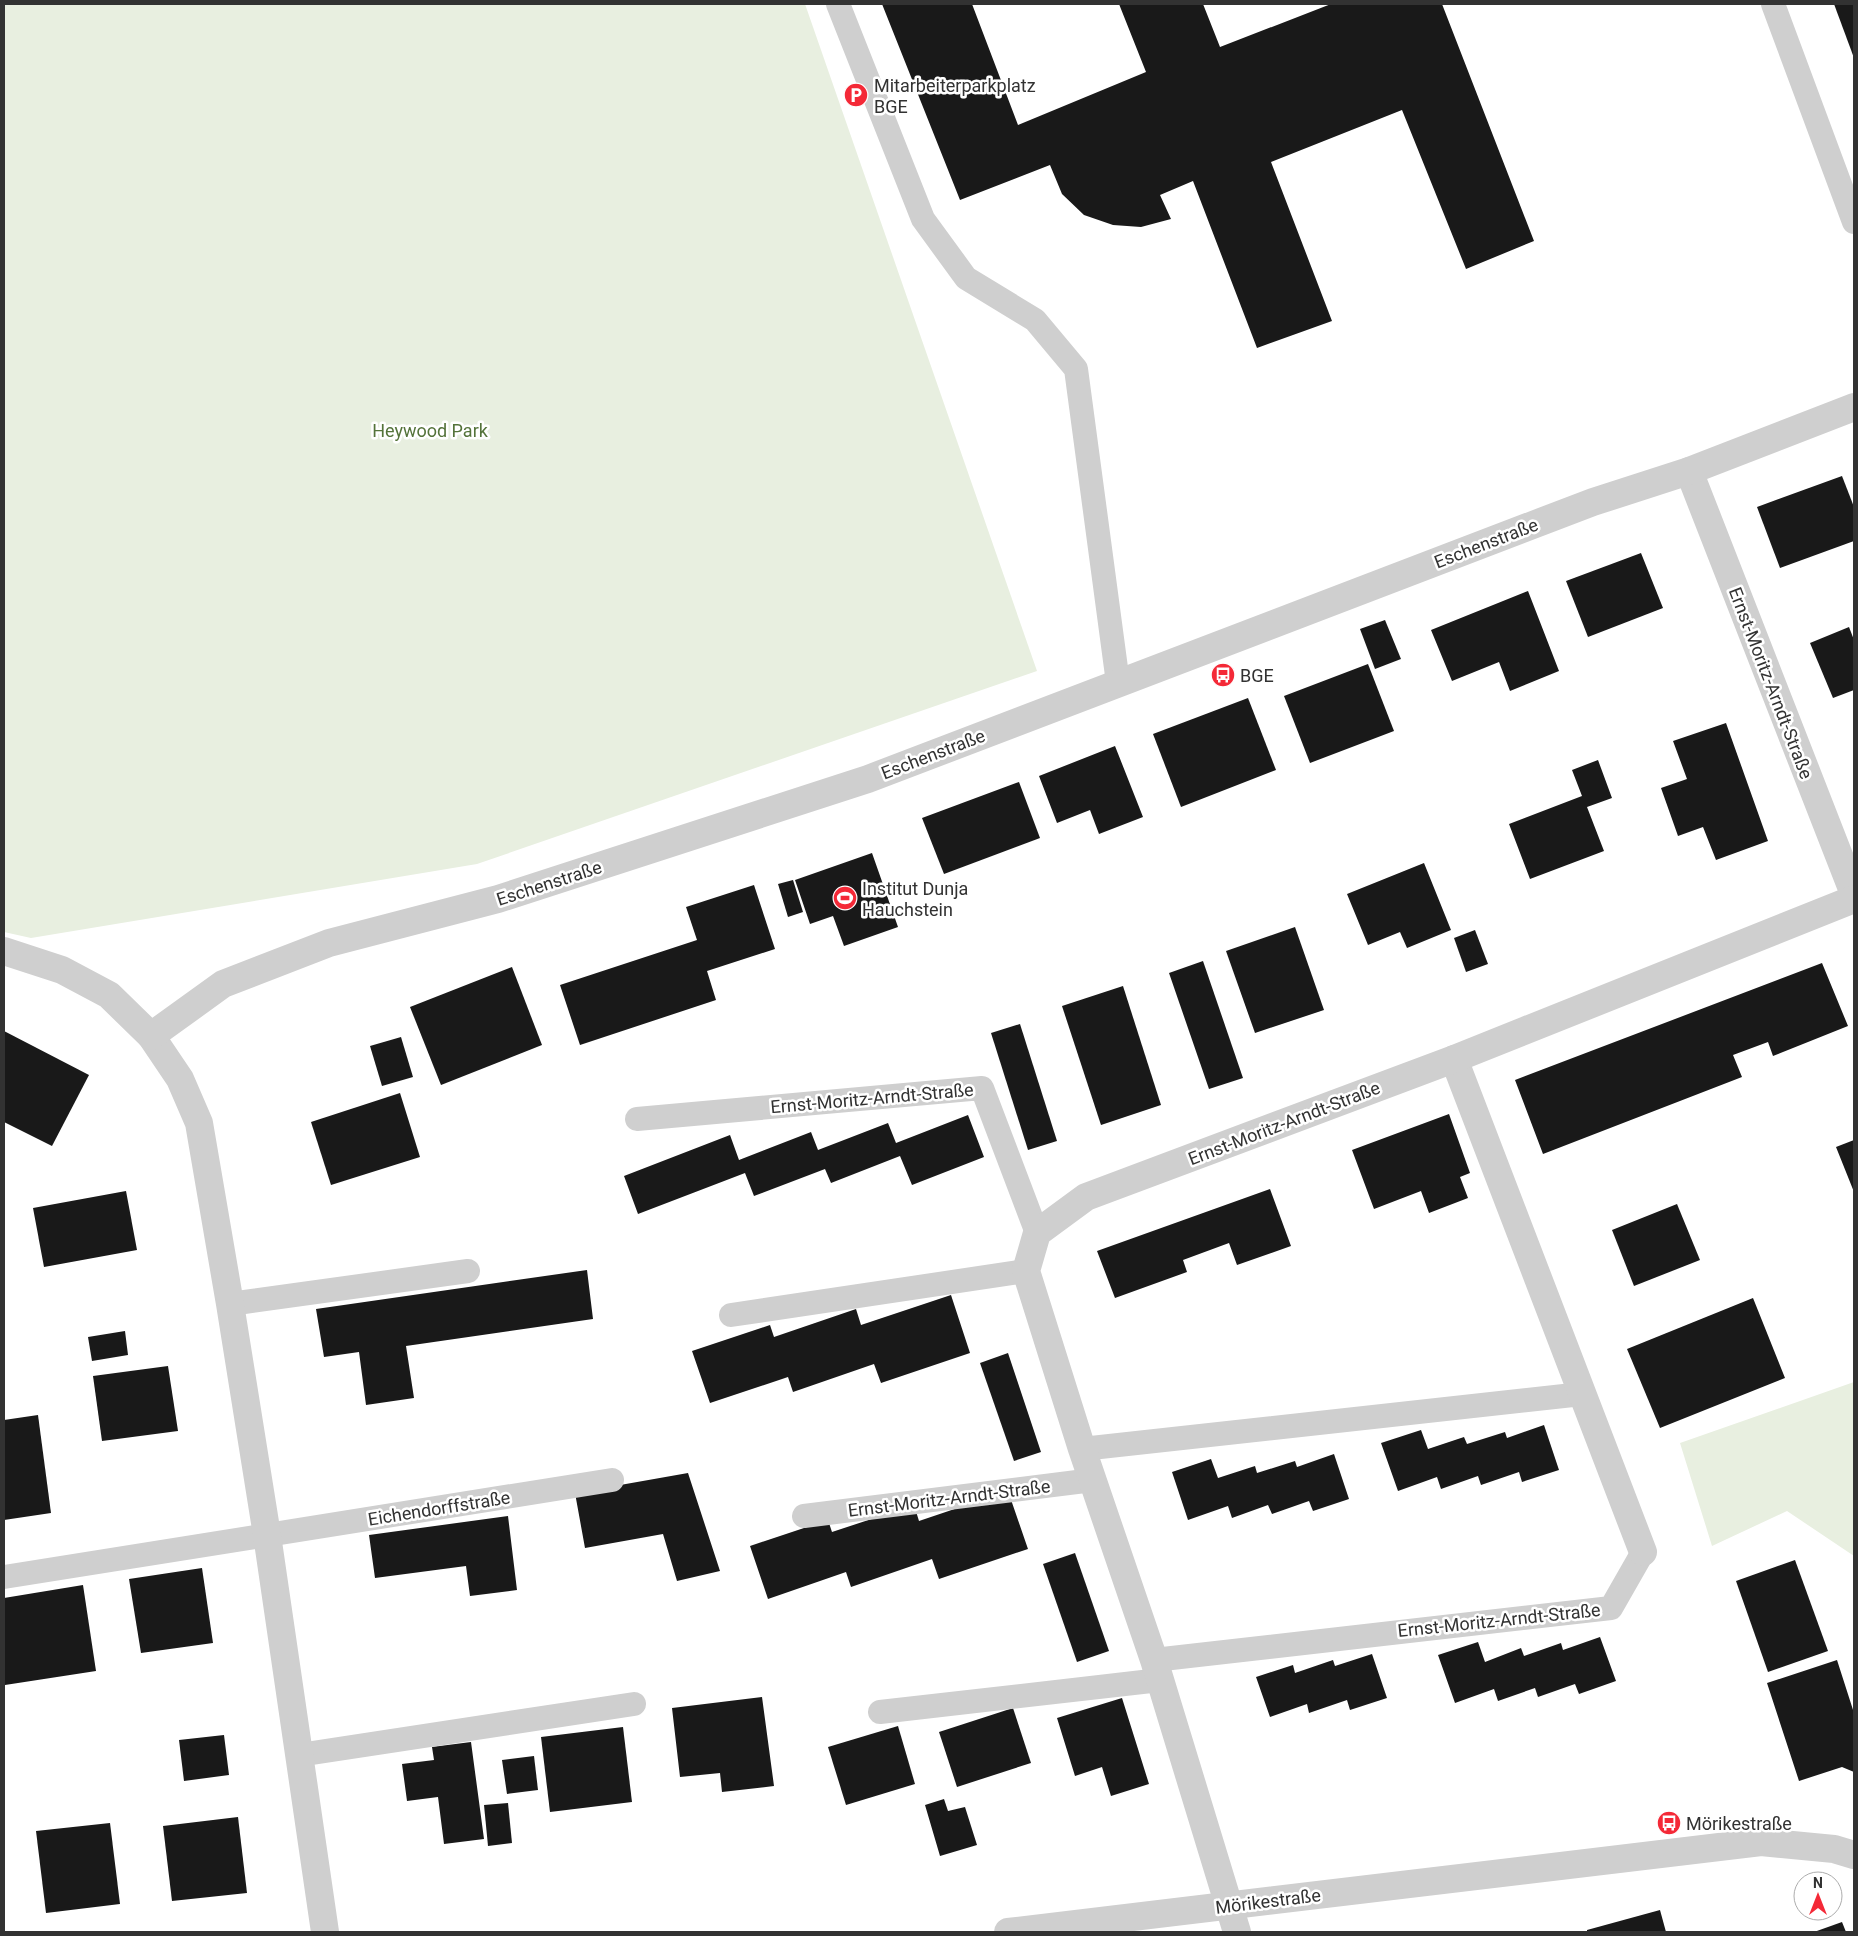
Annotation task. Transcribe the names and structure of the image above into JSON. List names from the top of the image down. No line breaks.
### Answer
{"streets":{"street":["Eschenstraße","Ernst-Moritz-Arndt-Straße","Mörikestraße"],"lane":["Eichendorffstraße"]},"crossings":[["Eschenstraße","Ernst-Moritz-Arndt-Straße"]],"parks":["Heywood Park"],"places":{"parking":["Mitarbeiterparkplatz BGE"],"bus stop":["BGE","Mörikestraße"],"sports":["Institut Dunja Hauchstein"]},"north":"top"}
